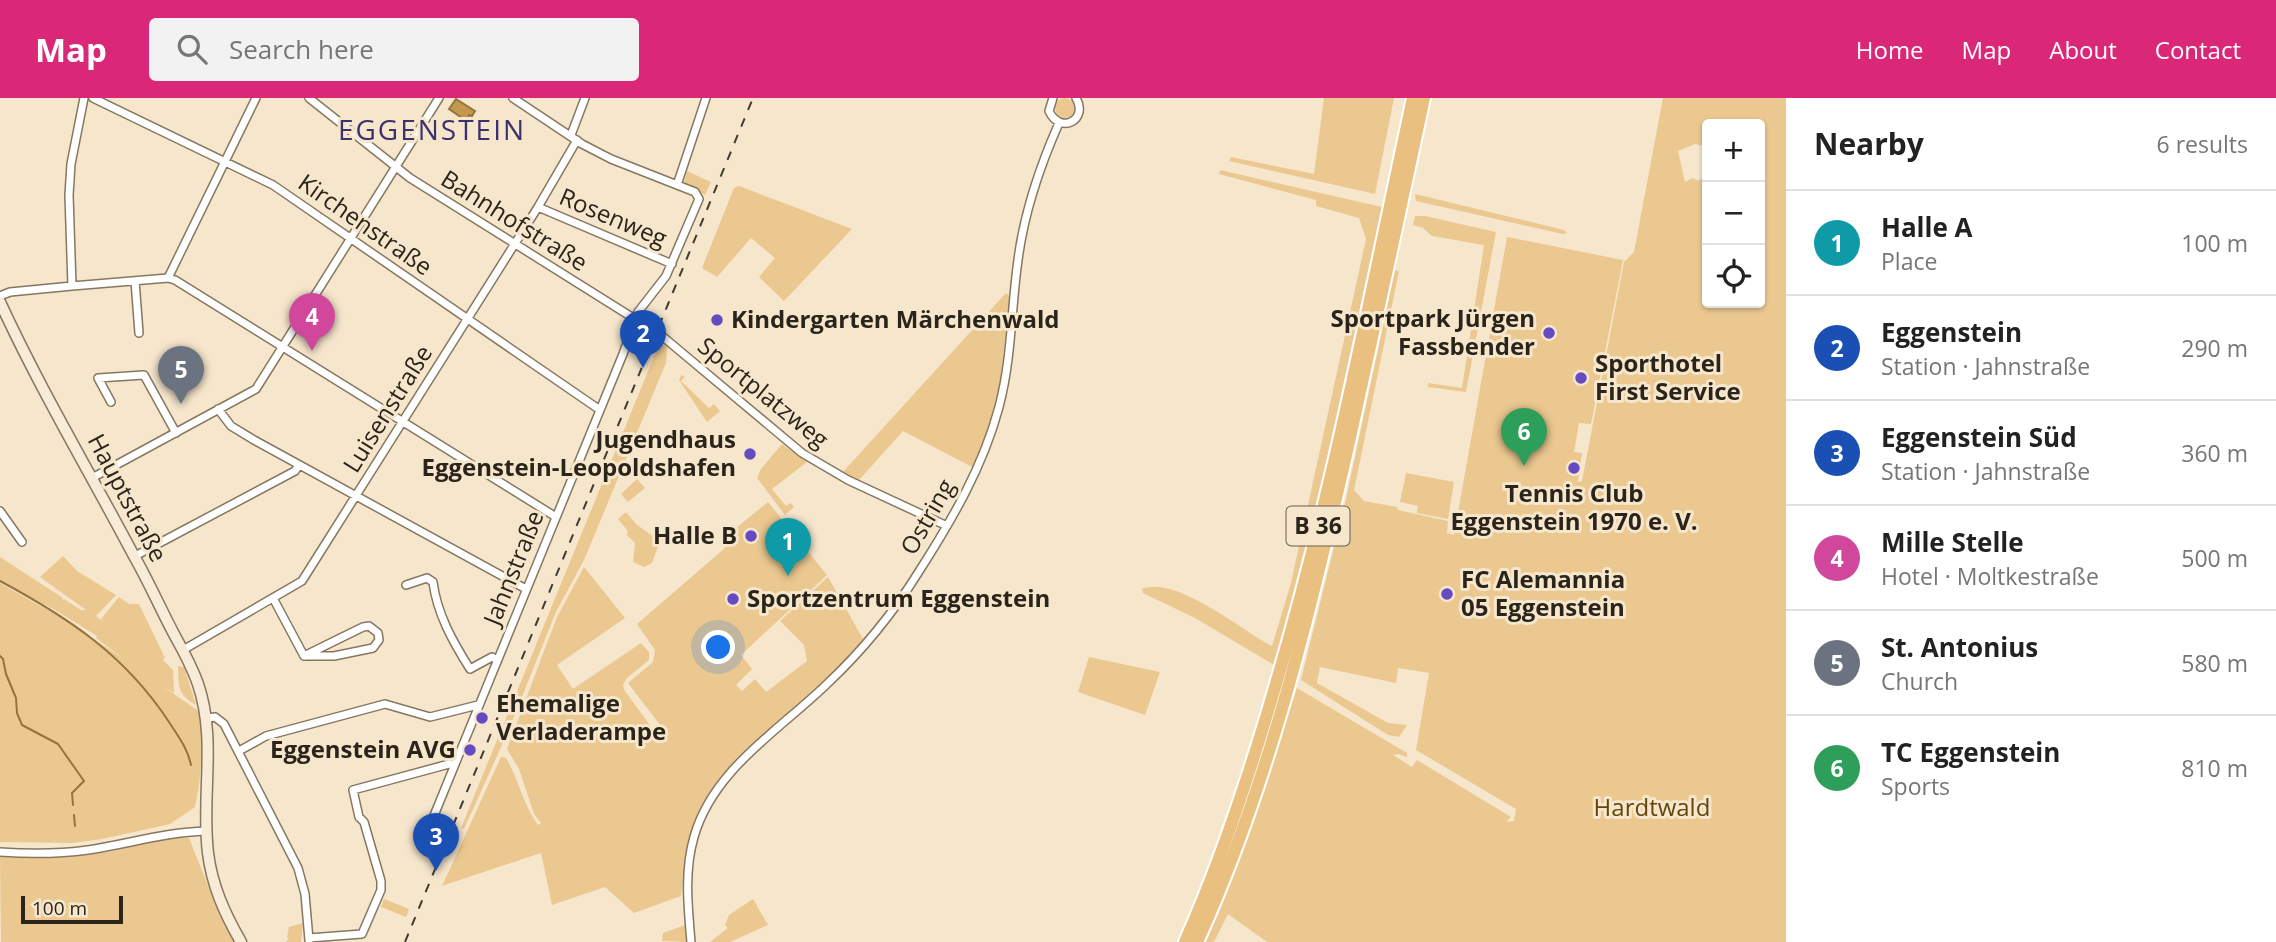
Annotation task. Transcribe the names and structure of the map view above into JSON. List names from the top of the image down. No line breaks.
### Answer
{"streets":{"highway":["B 36"],"street":["Rosenweg","Bahnhofstraße","Kirchenstraße","Sportplatzweg","Luisenstraße","Hauptstraße","Ostring","Jahnstraße"]},"crossings":[["Rosenweg","Luisenstraße"],["Rosenweg","Jahnstraße"],["Bahnhofstraße","Sportplatzweg"],["Bahnhofstraße","Luisenstraße"],["Bahnhofstraße","Jahnstraße"],["Kirchenstraße","Luisenstraße"],["Kirchenstraße","Jahnstraße"],["Sportplatzweg","Ostring"],["Sportplatzweg","Jahnstraße"],["Luisenstraße","Hauptstraße"]],"districts":["EGGENSTEIN"],"parks":["Hardtwald"],"places":["Kindergarten Märchenwald","Sportpark Jürgen Fassbender","Sporthotel First Service","Jugendhaus Eggenstein-Leopoldshafen","Tennis Club Eggenstein 1970 e. V.","Halle B","FC Alemannia 05 Eggenstein","Sportzentrum Eggenstein","Ehemalige Verladerampe","Eggenstein AVG"],"scale_bar":"100 m","page":{"header":"Map","search":"Search here","nav":["Home","Map","About","Contact"],"heading":["Nearby","6 results"],"map_buttons":["+","−"],"list":[{"mark":"1","name":"Halle A","note":"Place","value":"100 m"},{"mark":"2","name":"Eggenstein","note":"Station · Jahnstraße","value":"290 m"},{"mark":"3","name":"Eggenstein Süd","note":"Station · Jahnstraße","value":"360 m"},{"mark":"4","name":"Mille Stelle","note":"Hotel · Moltkestraße","value":"500 m"},{"mark":"5","name":"St. Antonius","note":"Church","value":"580 m"},{"mark":"6","name":"TC Eggenstein","note":"Sports","value":"810 m"}],"pins":["4","2","5","6","1","3"],"scale":"100 m"}}
